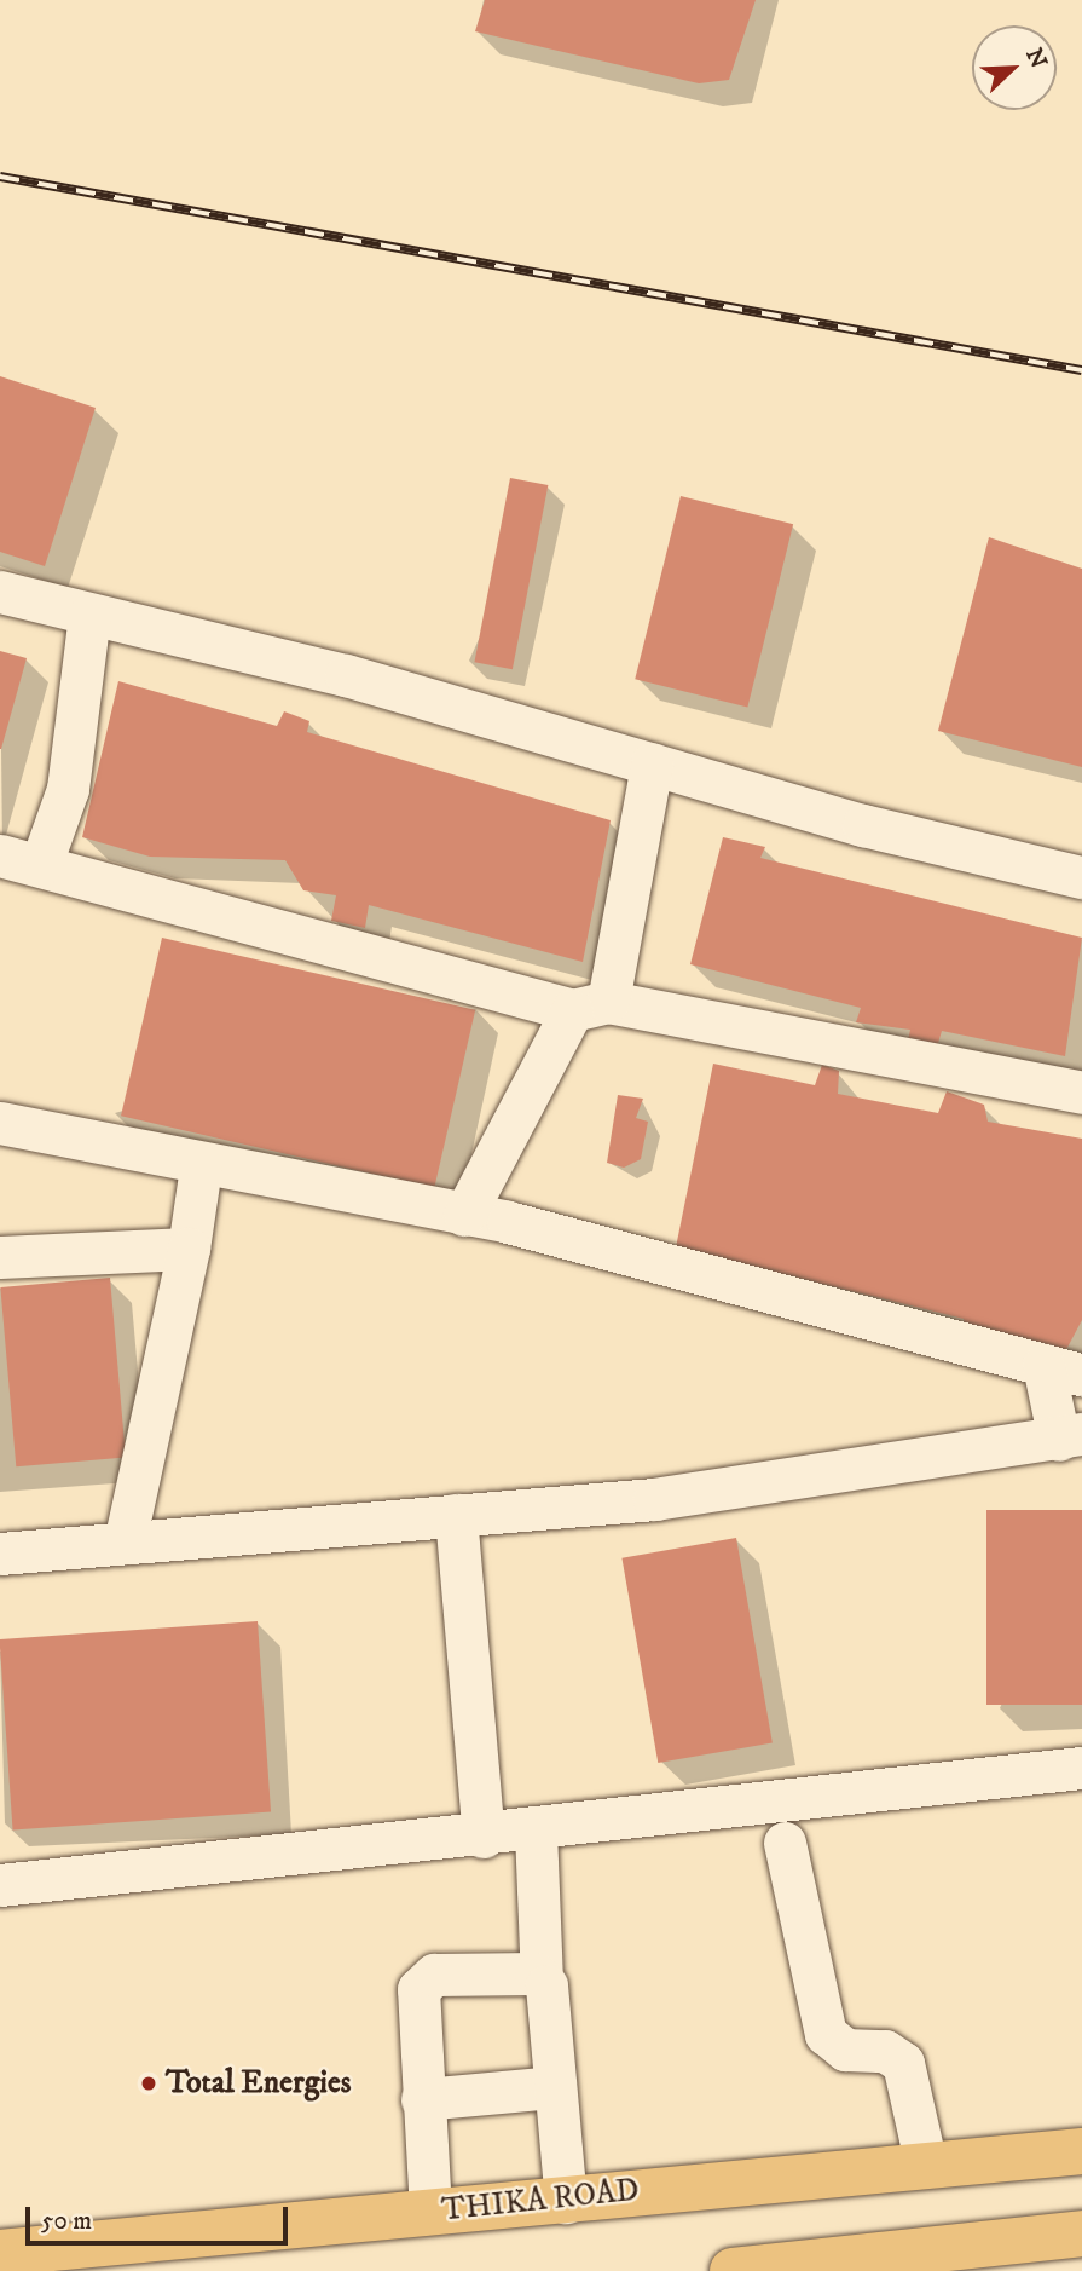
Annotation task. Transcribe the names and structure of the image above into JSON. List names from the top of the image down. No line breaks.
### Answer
{"streets":{"main road":["THIKA ROAD"]},"places":["Total Energies"],"scale_bar":"50 m","north":"top right"}
